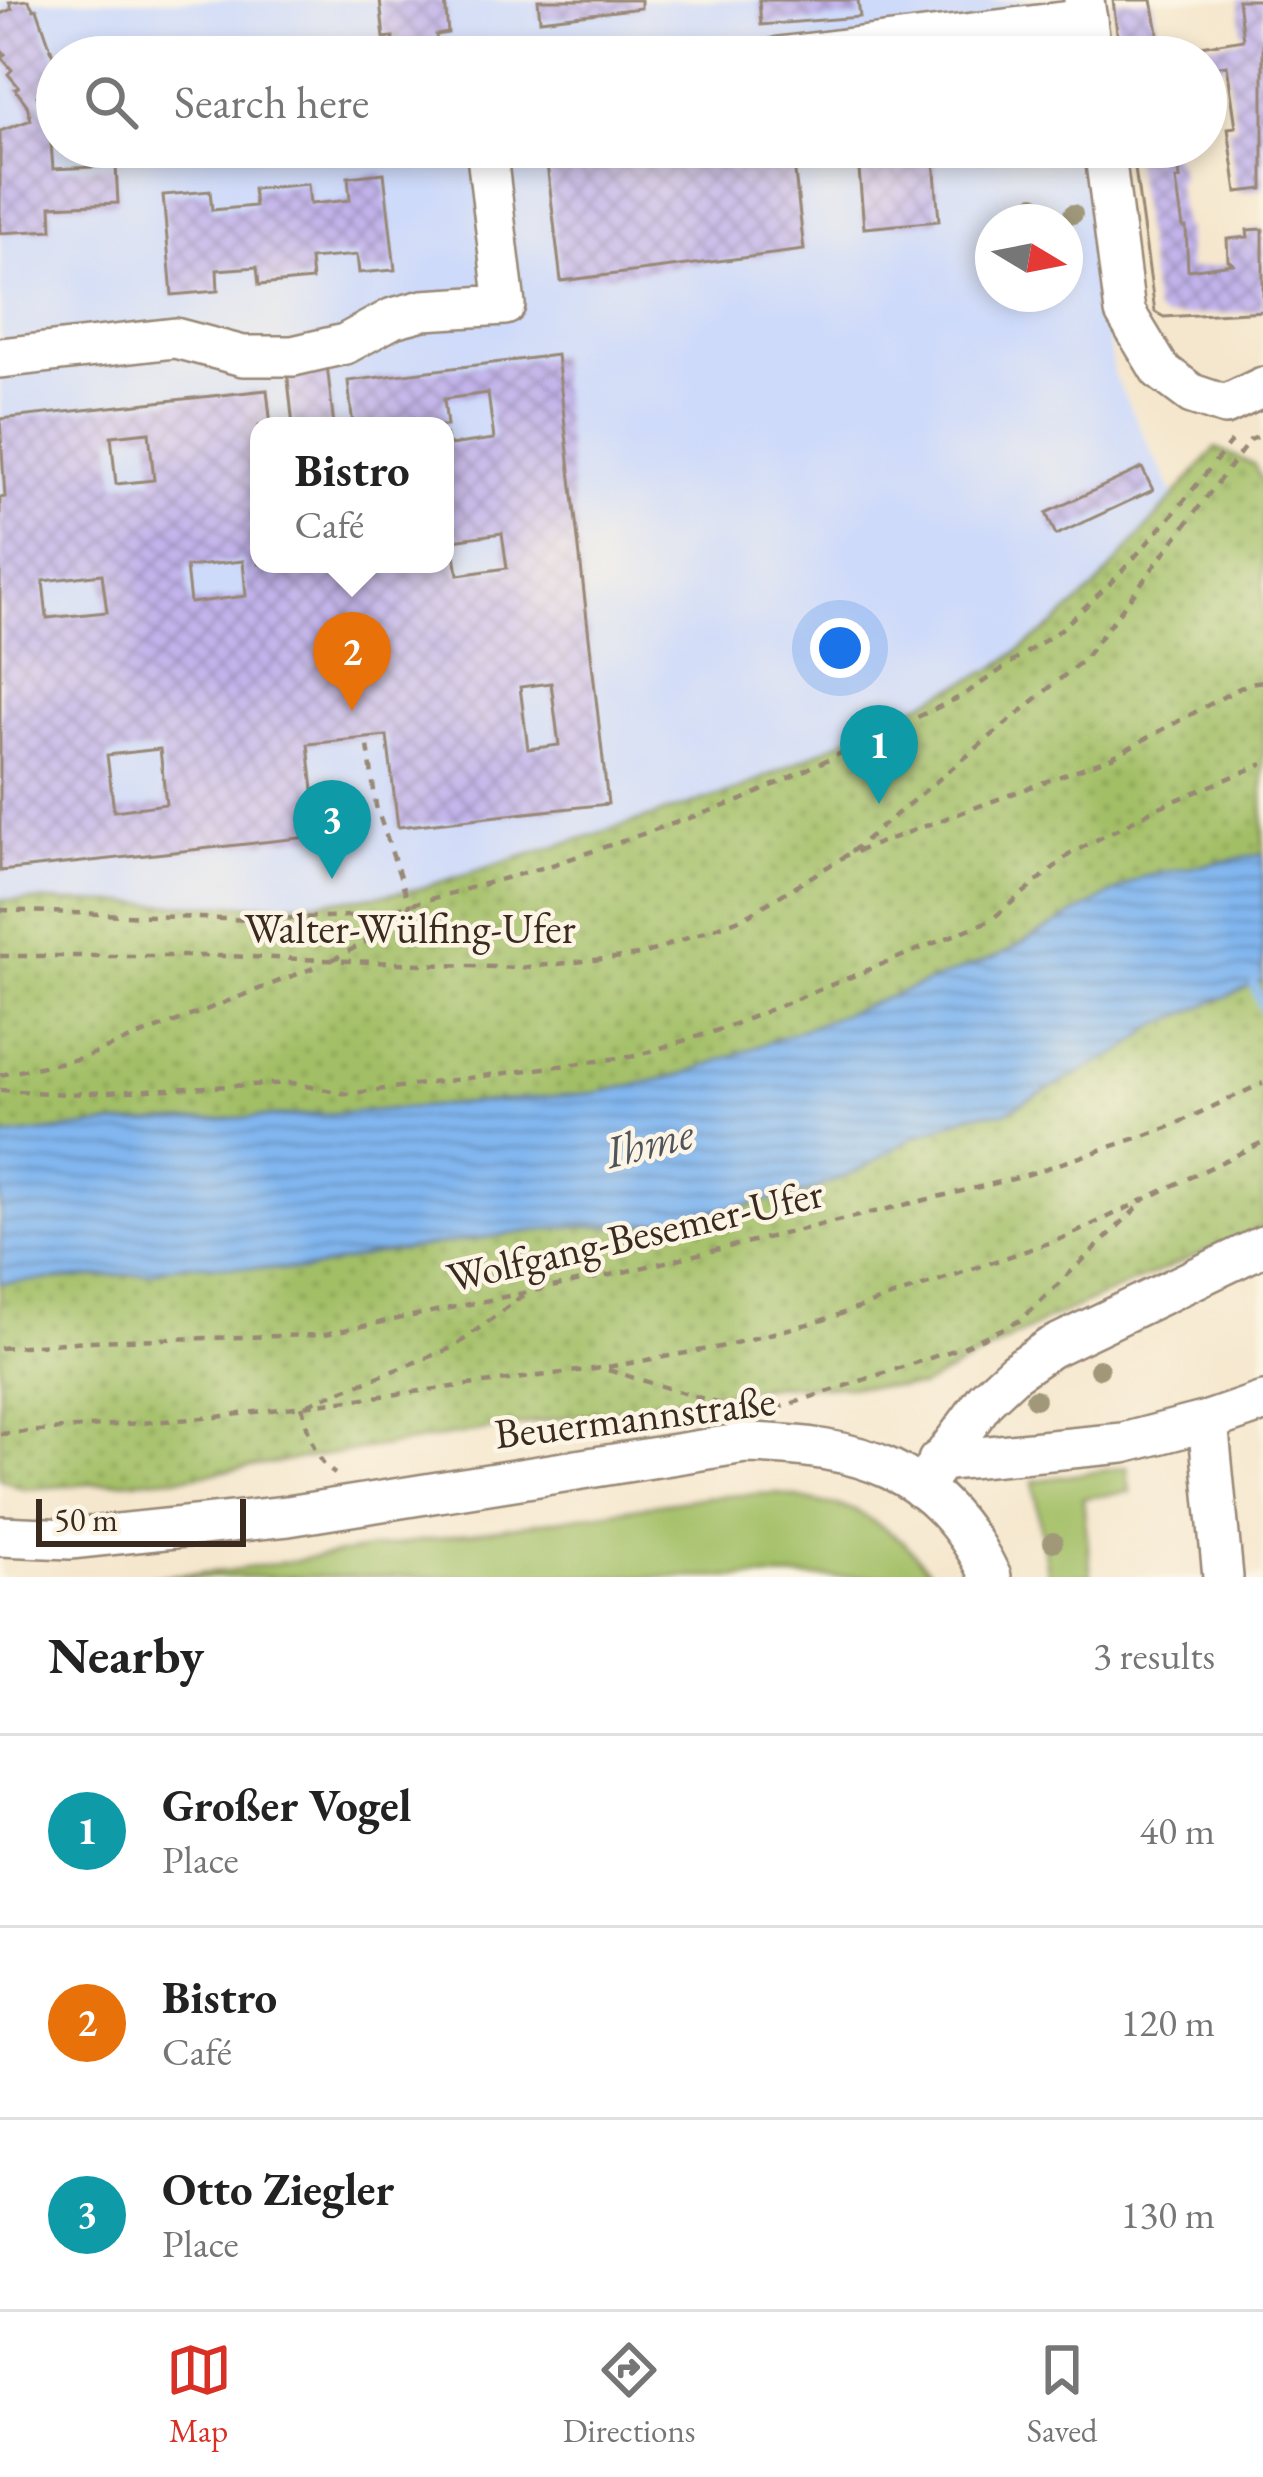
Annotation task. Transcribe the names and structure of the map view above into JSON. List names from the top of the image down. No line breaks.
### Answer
{"streets":{"street":["Beuermannstraße"],"path":["Walter-Wülfing-Ufer","Wolfgang-Besemer-Ufer"]},"water":["Ihme"],"scale_bar":"50 m","north":"right","page":{"search":"Search here","popup":["Bistro","Café"],"pins":["2","1","3"],"scale":"50 m","heading":["Nearby","3 results"],"list":[{"mark":"1","name":"Großer Vogel","note":"Place","value":"40 m"},{"mark":"2","name":"Bistro","note":"Café","value":"120 m"},{"mark":"3","name":"Otto Ziegler","note":"Place","value":"130 m"}],"nav":["Map","Directions","Saved"]}}
